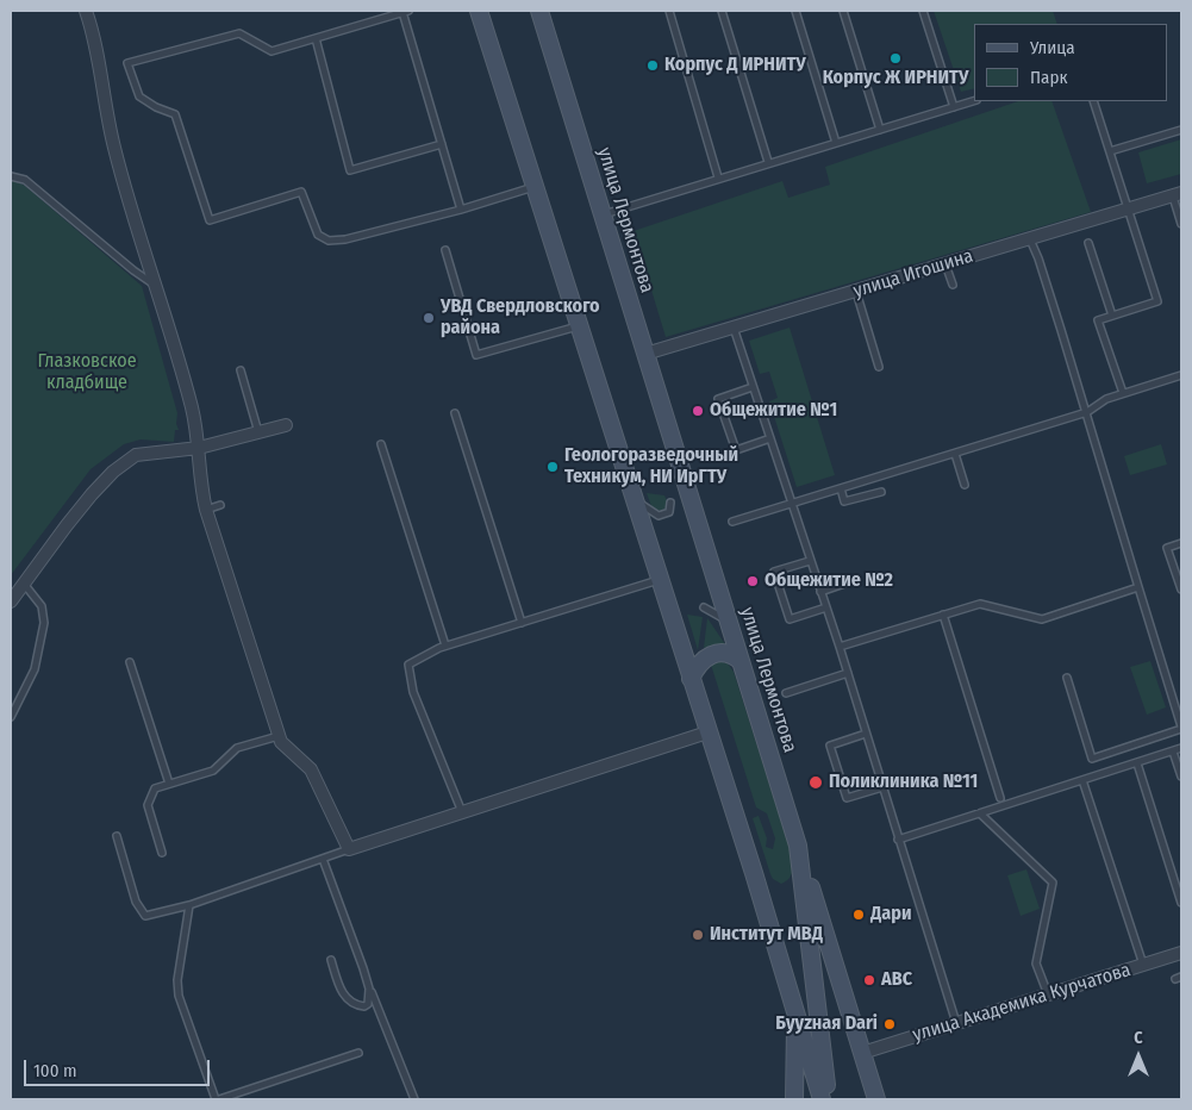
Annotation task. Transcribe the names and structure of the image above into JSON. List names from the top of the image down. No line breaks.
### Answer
{"streets":{"main road":["улица Лермонтова"],"street":["улица Игошина","улица Академика Курчатова"]},"crossings":[["улица Лермонтова","улица Игошина"]],"parks":["Глазковское кладбище"],"places":["Корпус Ж ИРНИТУ","Корпус Д ИРНИТУ","УВД Свердловского района","Общежитие №1","Геологоразведочный Техникум, НИ ИрГТУ","Общежитие №2","Поликлиника №11","Дари","Институт МВД","ABC","Бууzная Dari"],"legend":["Улица","Парк"],"scale_bar":"100 m","north":"top"}
